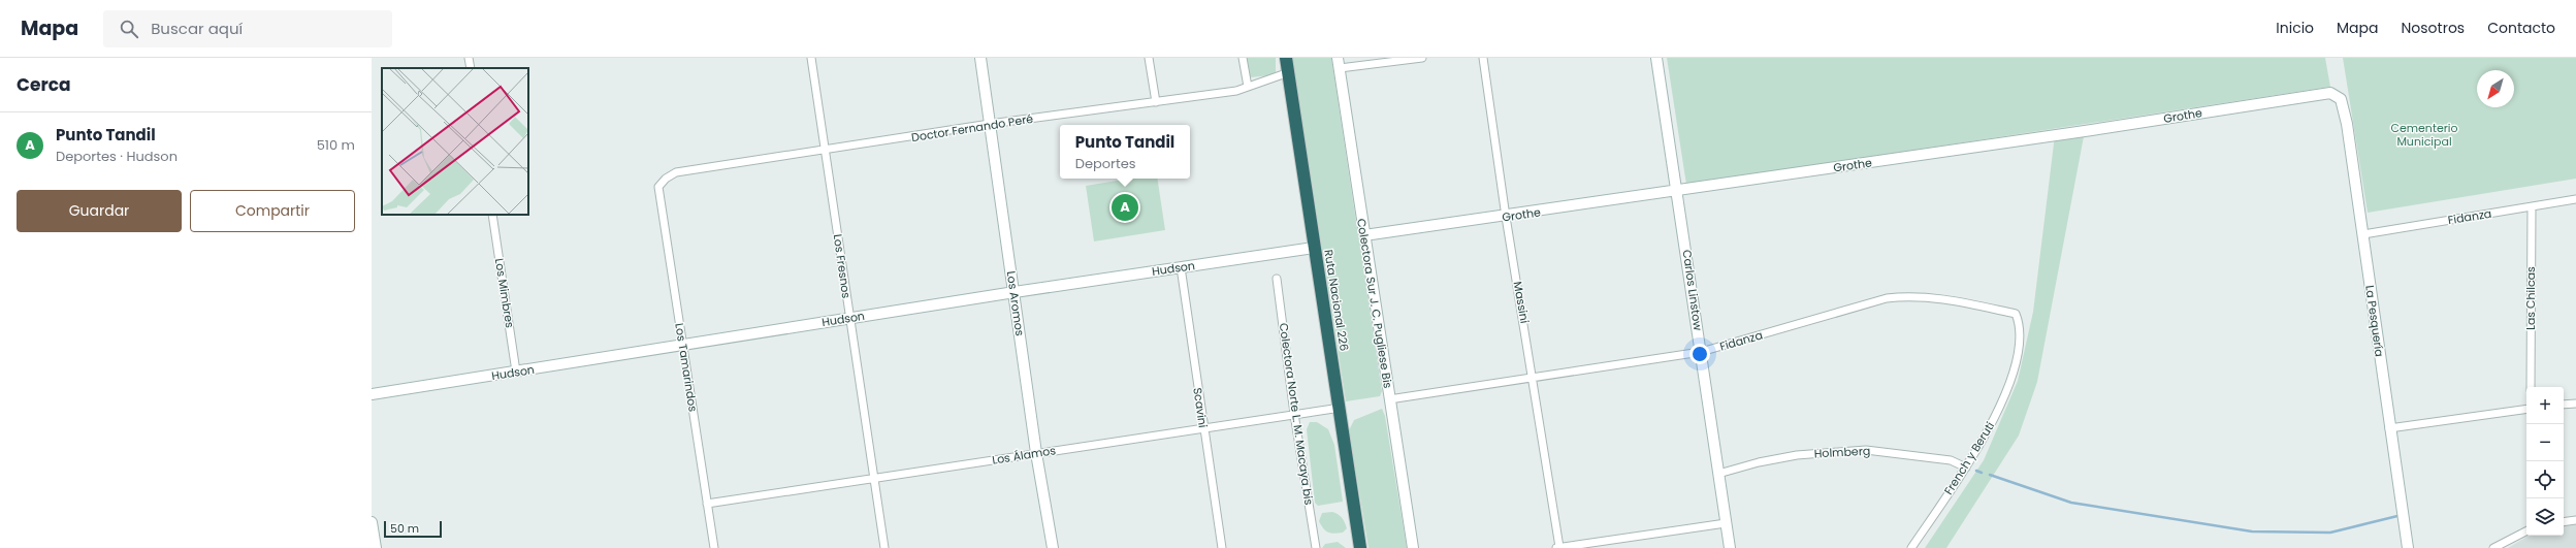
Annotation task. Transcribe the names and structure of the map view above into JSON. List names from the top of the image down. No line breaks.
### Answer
{"streets":{"highway":["Ruta Nacional 226"],"street":["Grothe","Doctor Fernando Peré","Fidanza","Los Fresnos","Hudson","Carlos Linstow","Los Mimbres","Las Chilcas","Massini","Los Aromos","Colectora Sur J. C. Pugliese Bis","La Pesquería","Los Tamarindos","Scavini","Colectora Norte L. M. Macaya bis","Holmberg","Los Álamos","French y Beruti"]},"crossings":[["Grothe","Carlos Linstow"],["Grothe","Massini"],["Grothe","Colectora Sur J. C. Pugliese Bis"],["Grothe","La Pesquería"],["Doctor Fernando Peré","Los Fresnos"],["Doctor Fernando Peré","Ruta Nacional 226"],["Doctor Fernando Peré","Los Aromos"],["Doctor Fernando Peré","Los Tamarindos"],["Fidanza","Carlos Linstow"],["Fidanza","Las Chilcas"],["Fidanza","Massini"],["Fidanza","Colectora Sur J. C. Pugliese Bis"],["Fidanza","La Pesquería"],["Fidanza","French y Beruti"],["Los Fresnos","Hudson"],["Los Fresnos","Los Álamos"],["Hudson","Los Mimbres"],["Hudson","Ruta Nacional 226"],["Hudson","Los Aromos"],["Hudson","Los Tamarindos"],["Hudson","Scavini"],["Carlos Linstow","Holmberg"],["Ruta Nacional 226","Los Álamos"],["Los Aromos","Los Álamos"],["Los Tamarindos","Los Álamos"],["Scavini","Los Álamos"],["Colectora Norte L. M. Macaya bis","Los Álamos"],["Holmberg","French y Beruti"]],"parks":["Cementerio Municipal"],"scale_bar":"50 m","north":"bottom left","page":{"header":"Mapa","search":"Buscar aquí","nav":["Inicio","Mapa","Nosotros","Contacto"],"heading":"Cerca","list":[{"mark":"A","name":"Punto Tandil","note":"Deportes · Hudson","value":"510 m"}],"popup":["Punto Tandil","Deportes"],"buttons":["Guardar","Compartir"],"pins":"A","map_buttons":["+","−"],"scale":"50 m"}}
